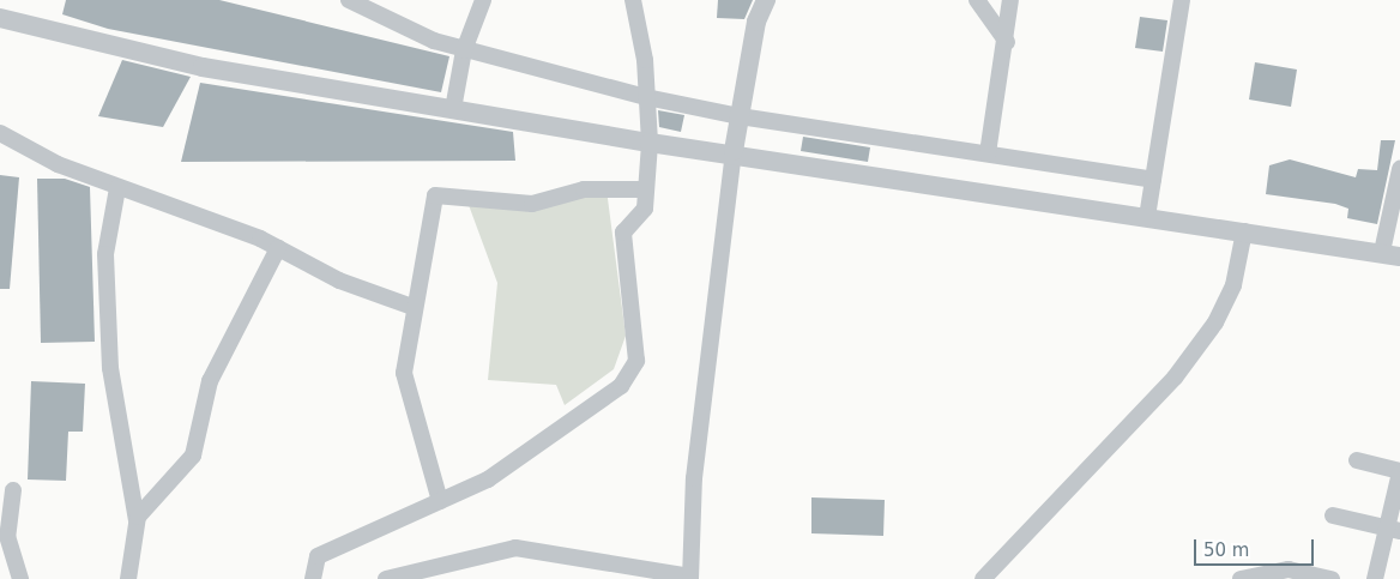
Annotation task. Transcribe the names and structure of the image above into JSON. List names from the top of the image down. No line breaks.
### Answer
{"scale_bar":"50 m"}
